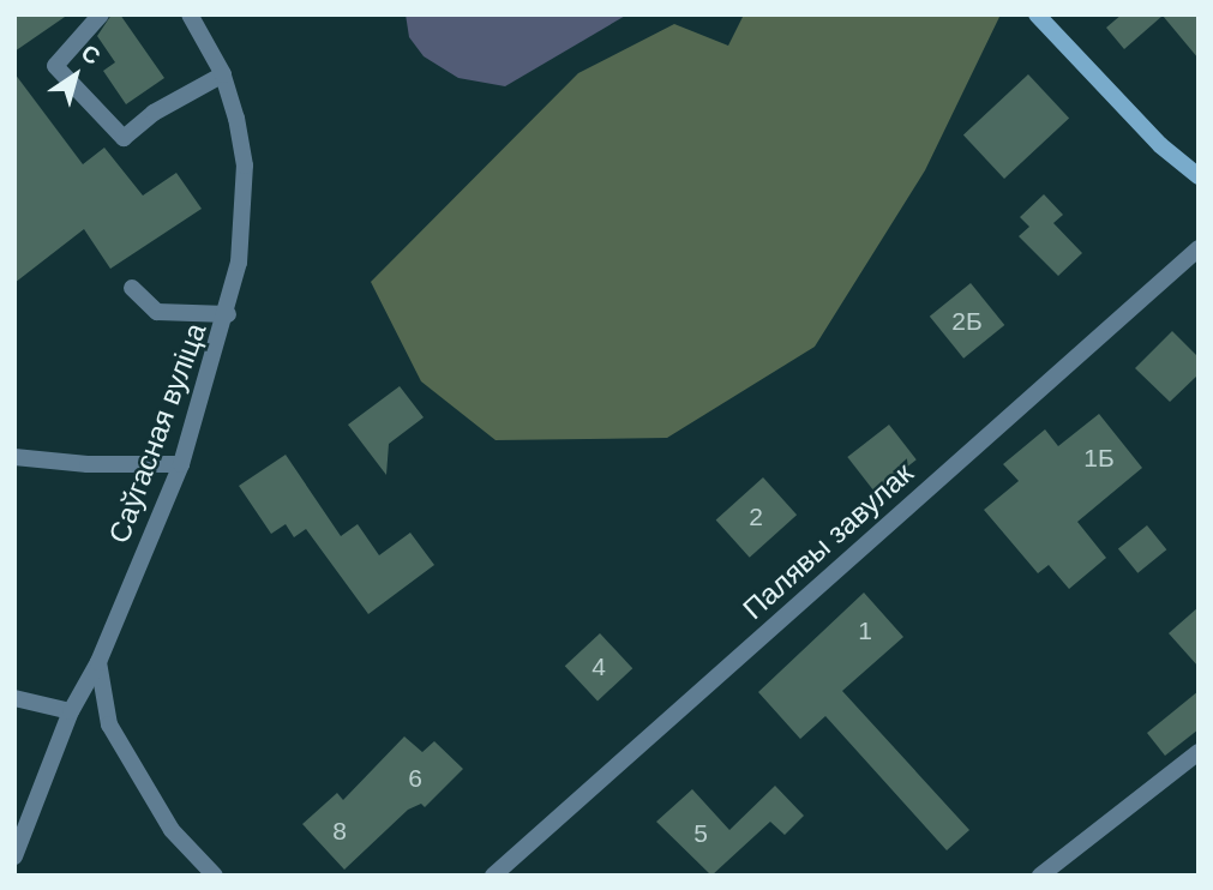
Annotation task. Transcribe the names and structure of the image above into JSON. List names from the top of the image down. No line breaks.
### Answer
{"streets":{"street":["Саўгасная вуліца","Палявы завулак"]},"house_numbers":["2Б","1Б","2","1","4","6","8","5"],"north":"top right"}
